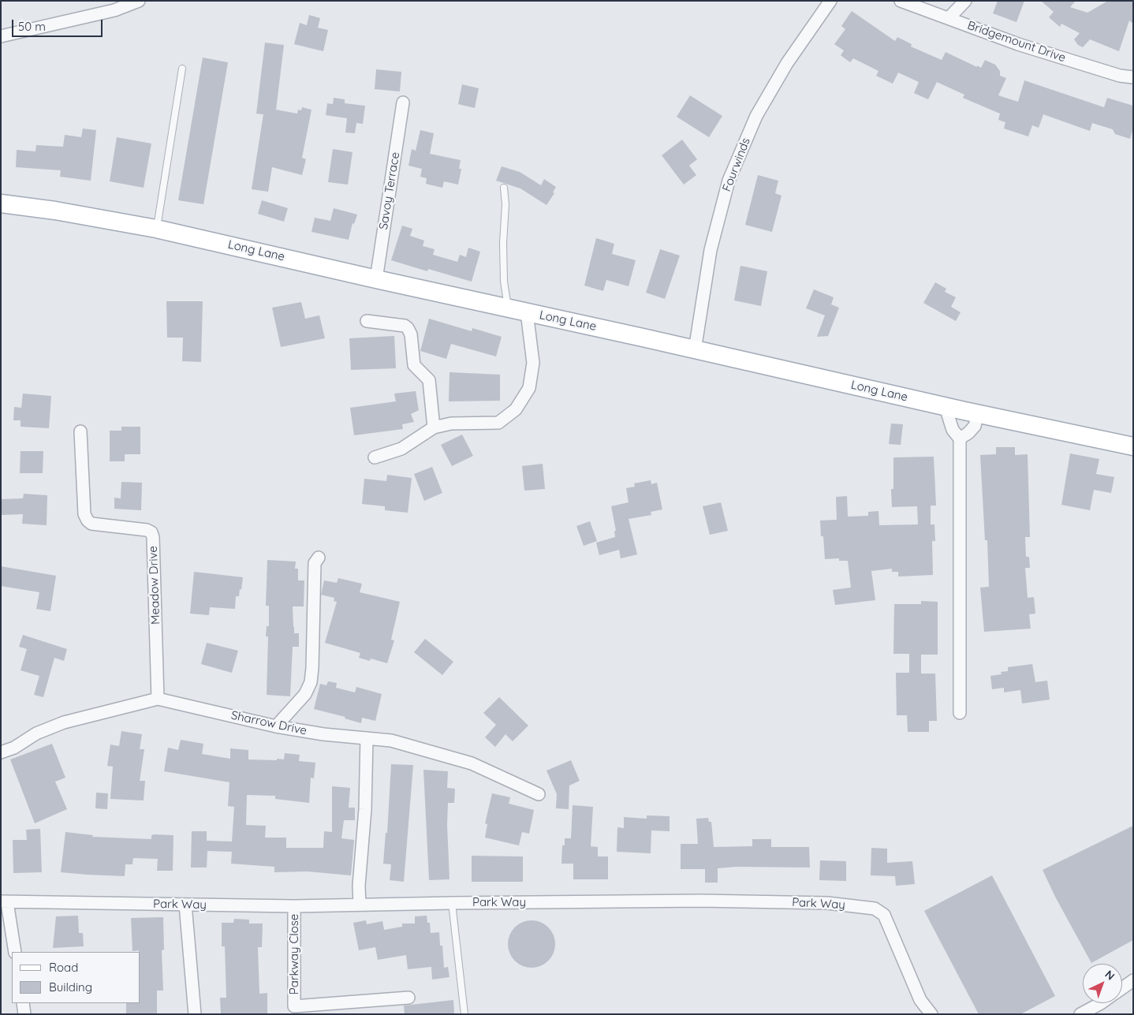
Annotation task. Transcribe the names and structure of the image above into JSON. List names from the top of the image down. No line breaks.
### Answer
{"streets":{"main road":["Long Lane"],"street":["Bridgemount Drive","Fourwinds","Savoy Terrace","Meadow Drive","Sharrow Drive","Park Way","Parkway Close"]},"crossings":[["Fourwinds","Long Lane"],["Savoy Terrace","Long Lane"],["Meadow Drive","Sharrow Drive"],["Park Way","Parkway Close"]],"legend":["Road","Building"],"scale_bar":"50 m","north":"top right"}
